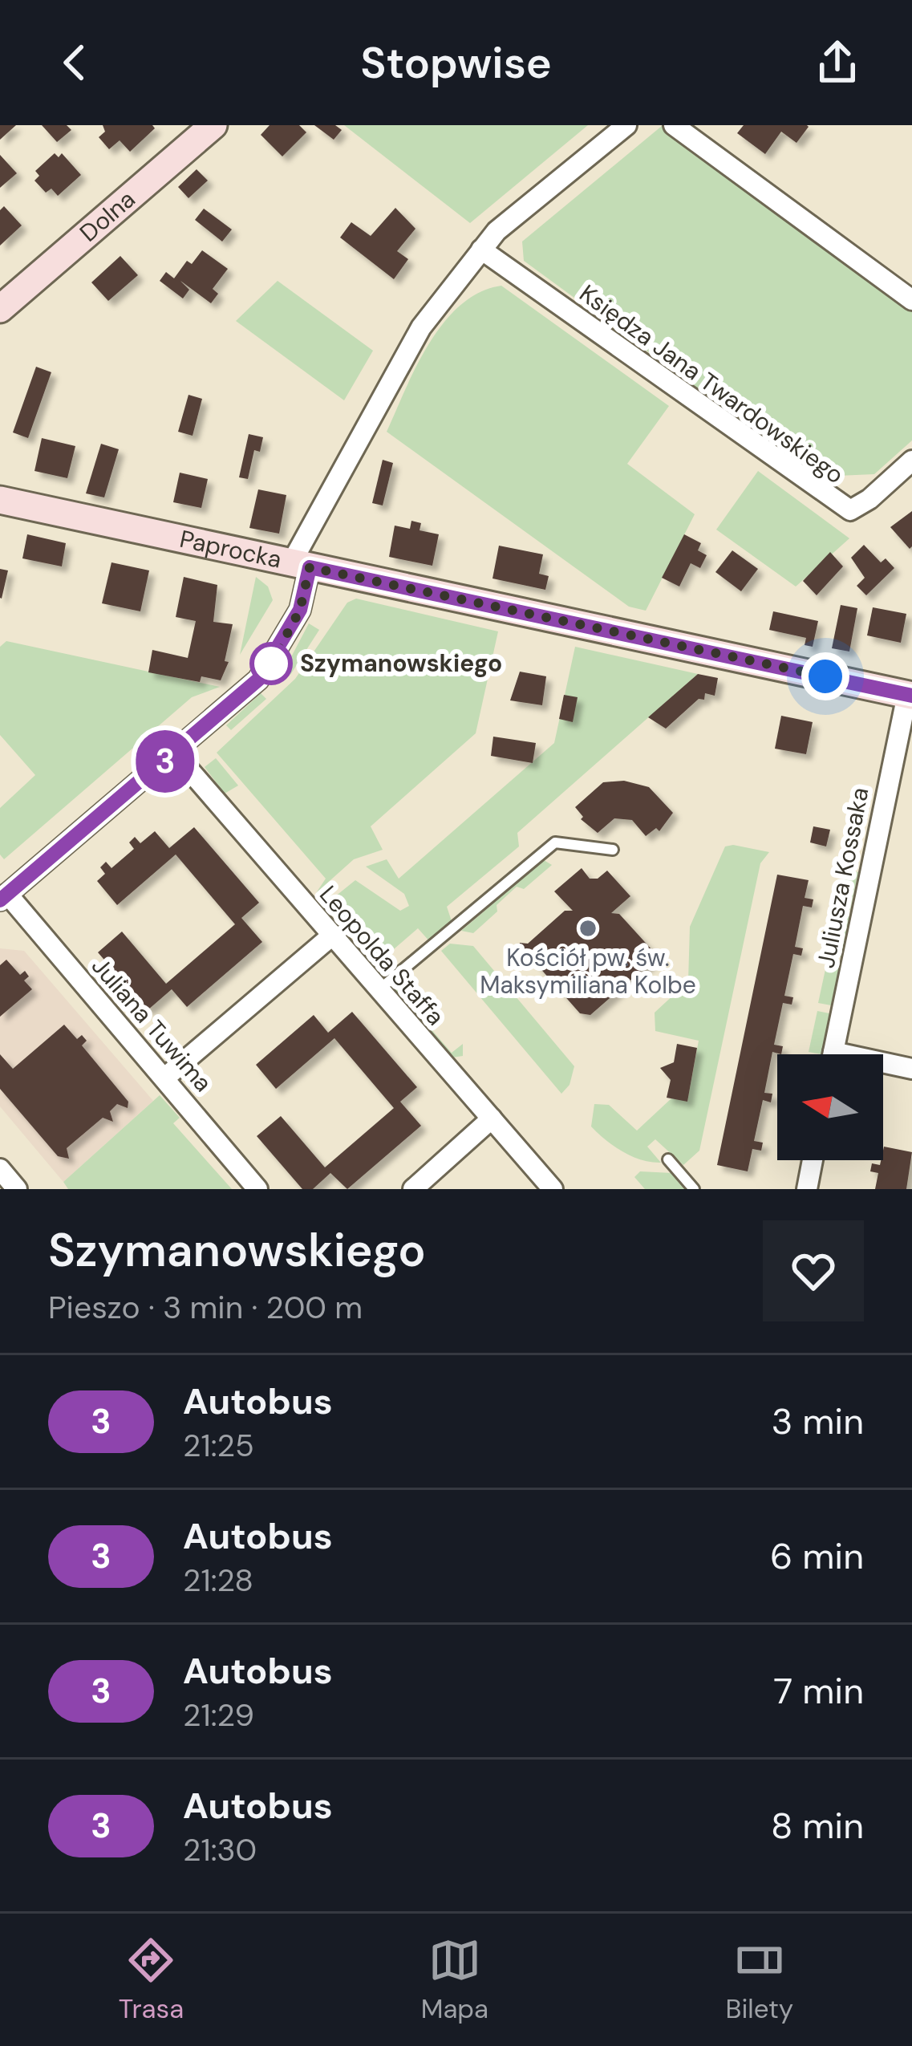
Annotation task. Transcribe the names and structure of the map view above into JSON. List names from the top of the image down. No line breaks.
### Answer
{"streets":{"street":["Dolna","Księdza Jana Twardowskiego","Paprocka","Juliusza Kossaka","Leopolda Staffa","Juliana Tuwima"]},"crossings":[["Paprocka","Juliusza Kossaka"]],"places":["Szymanowskiego","Kościół pw. św. Maksymiliana Kolbe"],"lines":["bus line 3"],"north":"left","page":{"header":"Stopwise","on_map":"3","heading":["Szymanowskiego","Pieszo · 3 min · 200 m"],"list":[{"mark":"3","name":"Autobus","note":"21:25","value":"3 min"},{"mark":"3","name":"Autobus","note":"21:28","value":"6 min"},{"mark":"3","name":"Autobus","note":"21:29","value":"7 min"},{"mark":"3","name":"Autobus","note":"21:30","value":"8 min"}],"tabs":["Trasa","Mapa","Bilety"]}}
